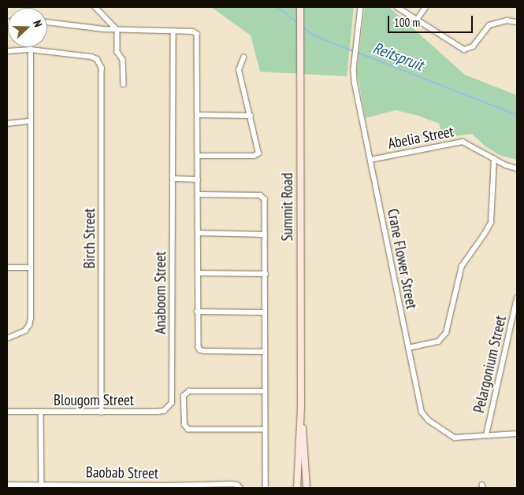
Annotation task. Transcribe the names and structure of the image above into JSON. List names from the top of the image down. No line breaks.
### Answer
{"streets":{"main road":["Summit Road"],"street":["Abelia Street","Birch Street","Crane Flower Street","Anaboom Street","Pelargonium Street","Blougom Street","Baobab Street"]},"crossings":[["Abelia Street","Crane Flower Street"],["Birch Street","Blougom Street"],["Crane Flower Street","Pelargonium Street"],["Anaboom Street","Blougom Street"]],"water":["Reitspruit"],"scale_bar":"100 m","north":"right"}
